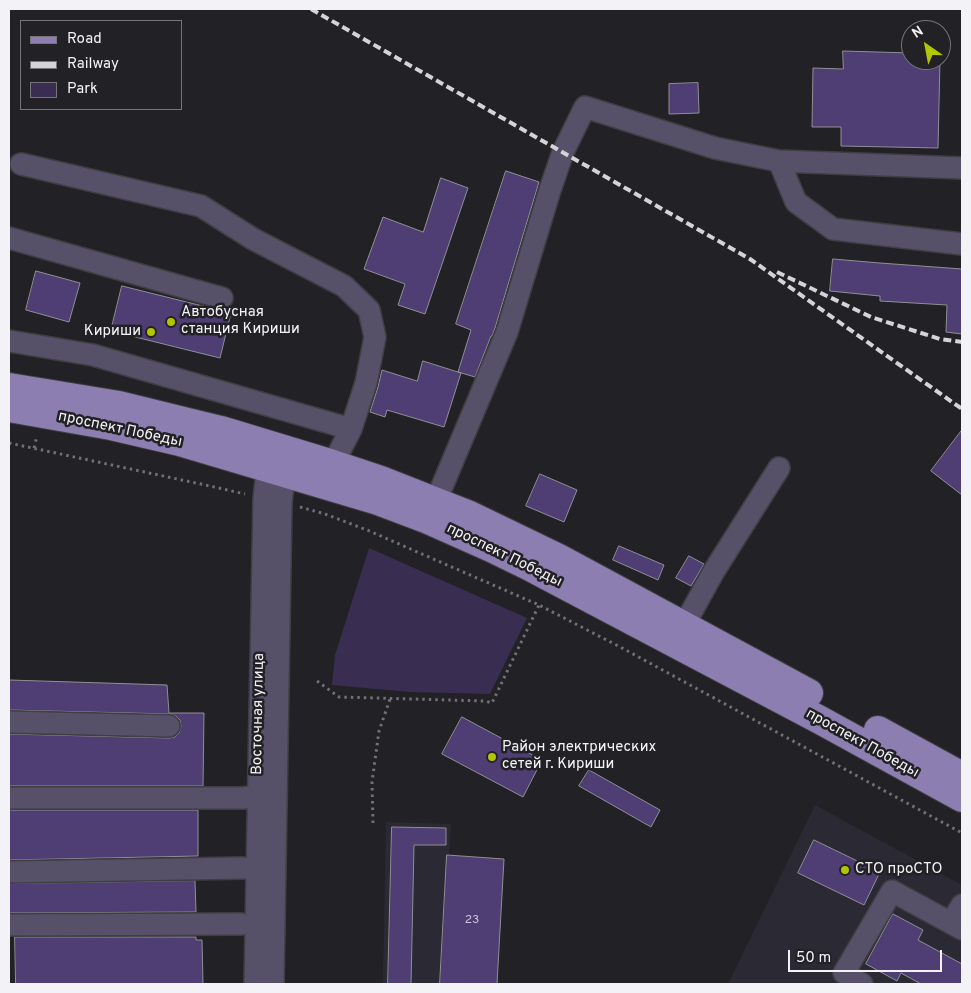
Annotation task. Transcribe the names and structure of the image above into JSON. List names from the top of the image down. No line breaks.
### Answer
{"streets":{"main road":["проспект Победы"],"street":["Восточная улица"]},"crossings":[["проспект Победы","Восточная улица"]],"places":["Автобусная станция Кириши","Кириши","Район электрических сетей г. Кириши","СТО проСТО"],"house_numbers":["23"],"legend":["Road","Railway","Park"],"scale_bar":"50 m","north":"top left"}
